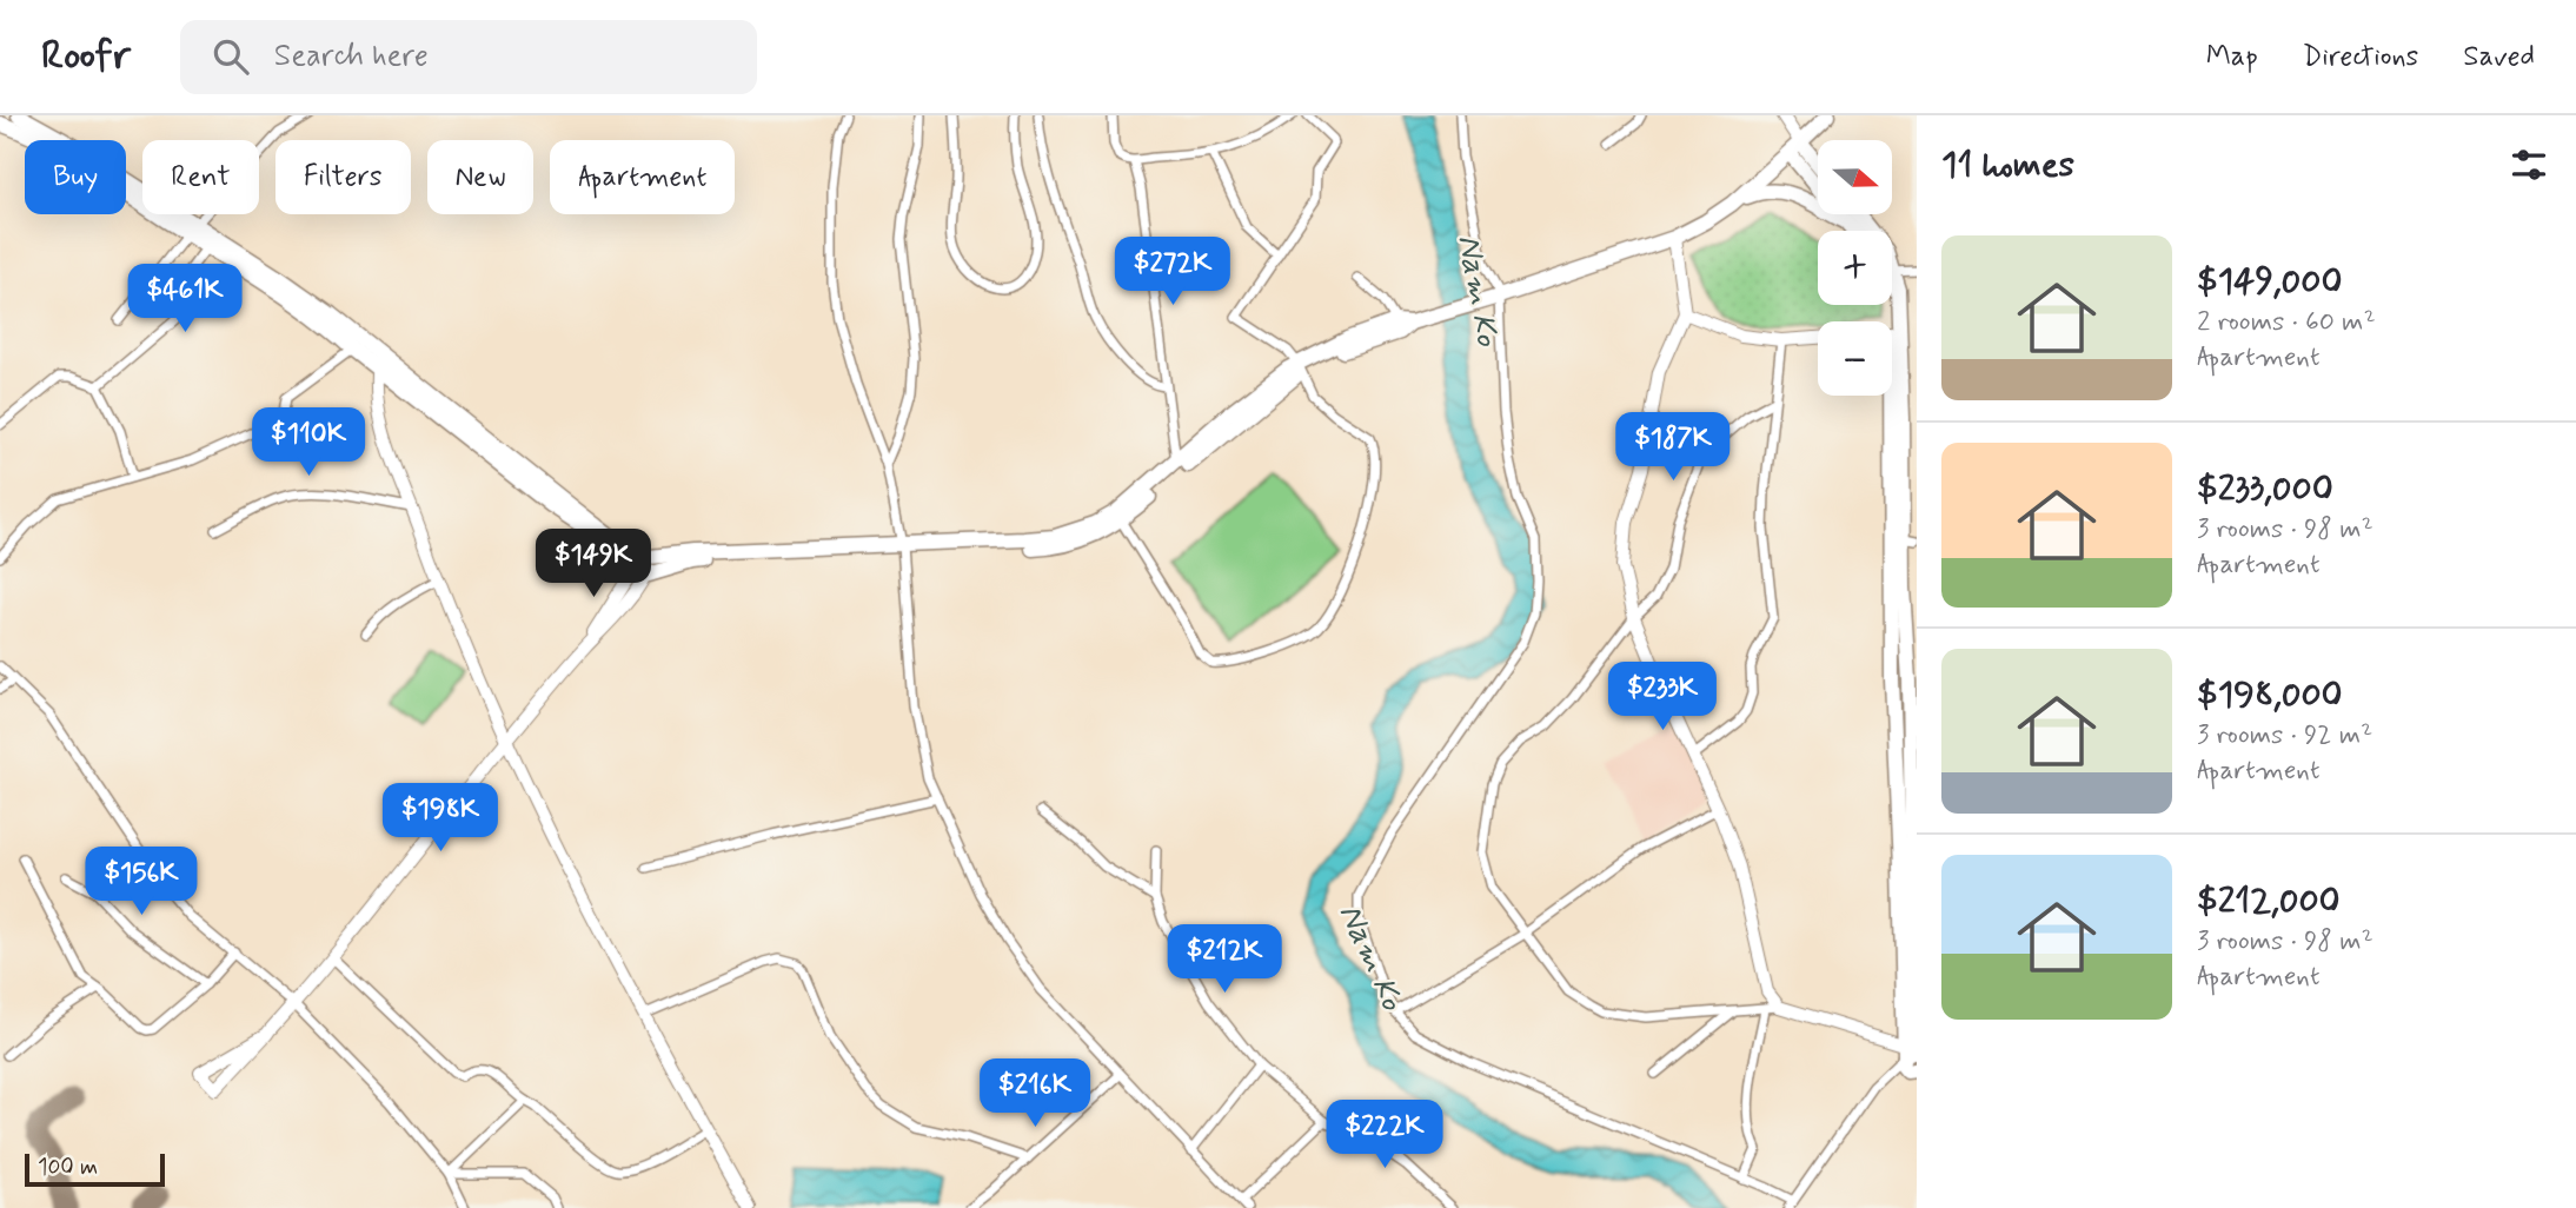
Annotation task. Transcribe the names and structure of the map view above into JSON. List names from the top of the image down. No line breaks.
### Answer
{"water":["Nam Ko"],"scale_bar":"100 m","north":"right","page":{"header":"Roofr","search":"Search here","nav":["Map","Directions","Saved"],"heading":"11 homes","map_buttons":["+","−"],"chip":["Buy","Rent","Filters","New","Apartment"],"list":[{"name":"$149,000","note":"2 rooms · 60 m² · Apartment"},{"name":"$233,000","note":"3 rooms · 98 m² · Apartment"},{"name":"$198,000","note":"3 rooms · 92 m² · Apartment"},{"name":"$212,000","note":"3 rooms · 98 m² · Apartment"}],"price":["$272K","$461K","$110K","$187K","$149K","$233K","$198K","$156K","$212K","$216K","$222K"],"scale":"100 m"}}
